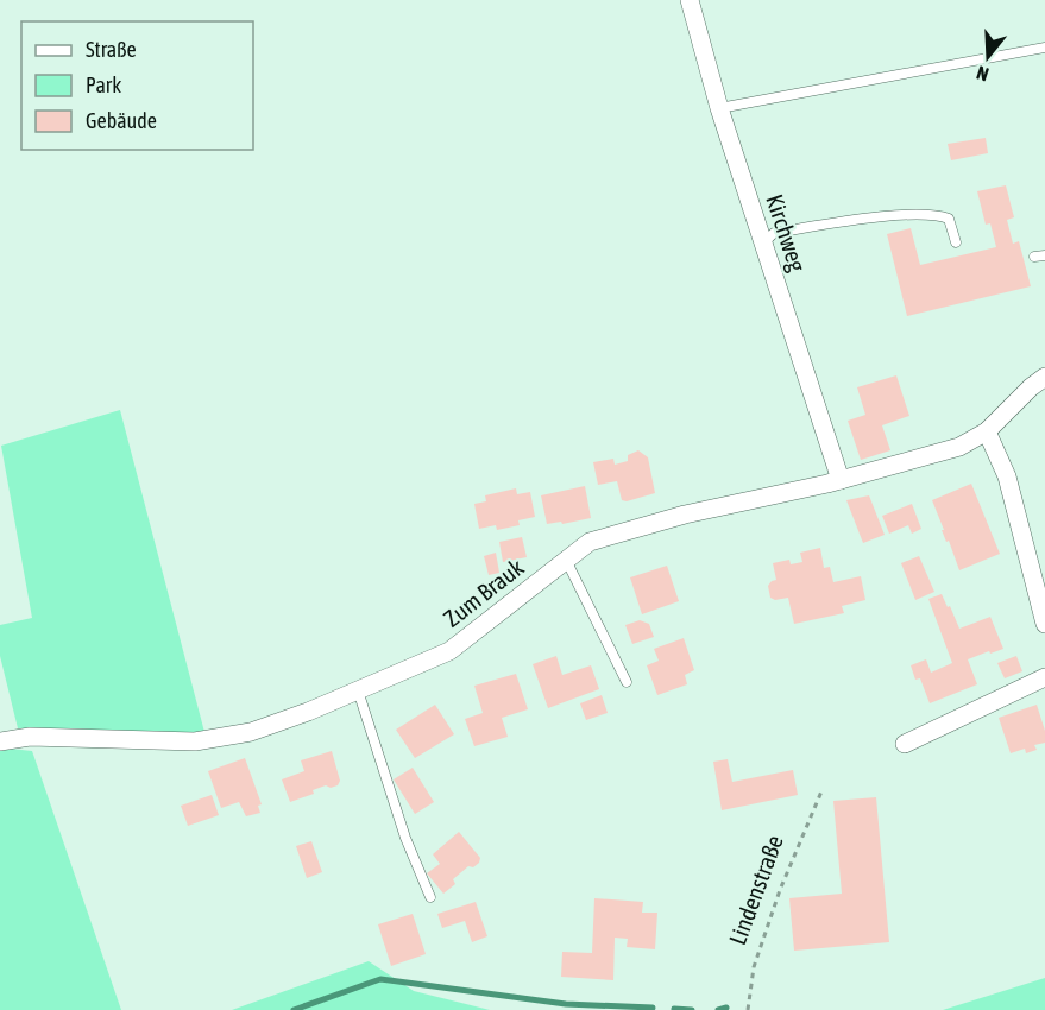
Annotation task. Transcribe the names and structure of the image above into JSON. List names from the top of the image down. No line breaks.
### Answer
{"streets":{"street":["Kirchweg","Zum Brauk"],"path":["Lindenstraße"]},"crossings":[["Kirchweg","Zum Brauk"]],"legend":["Straße","Park","Gebäude"],"north":"bottom"}
